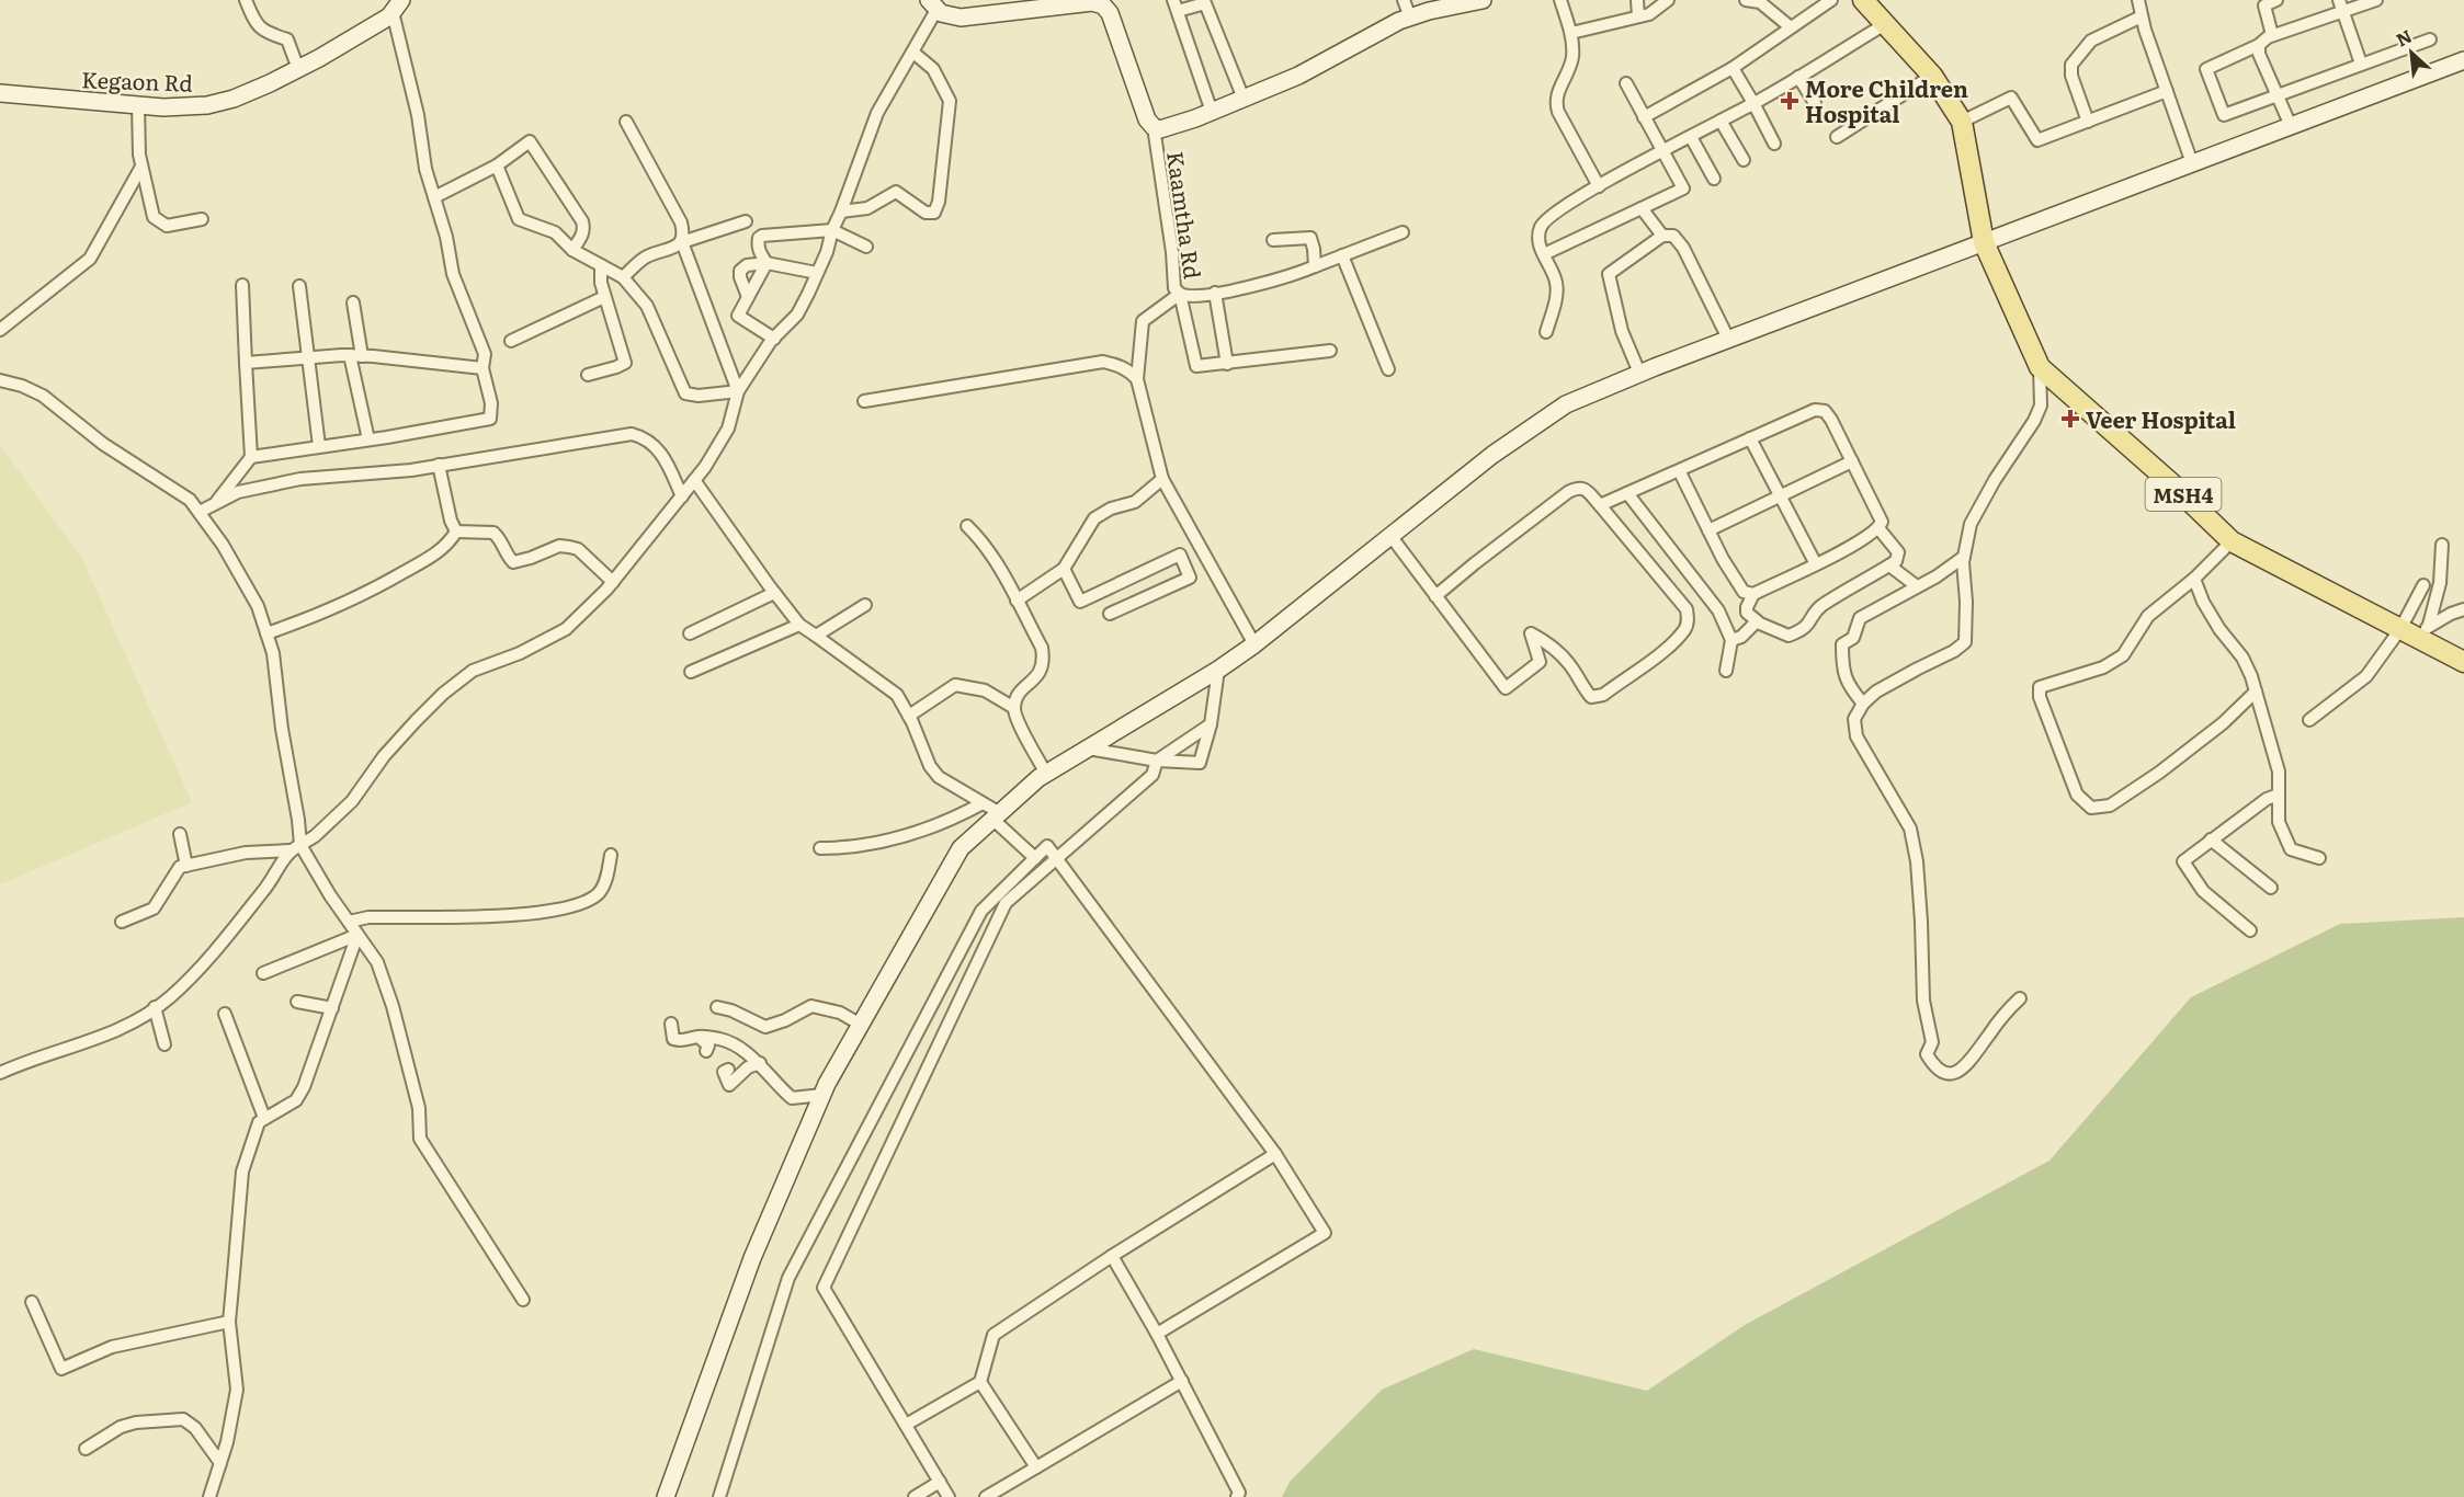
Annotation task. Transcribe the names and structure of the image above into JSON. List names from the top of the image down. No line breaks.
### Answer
{"streets":{"main road":["MSH4"],"street":["Kegaon Rd","Kaamtha Rd"]},"places":{"health":["More Children Hospital","Veer Hospital"]},"north":"top left"}
